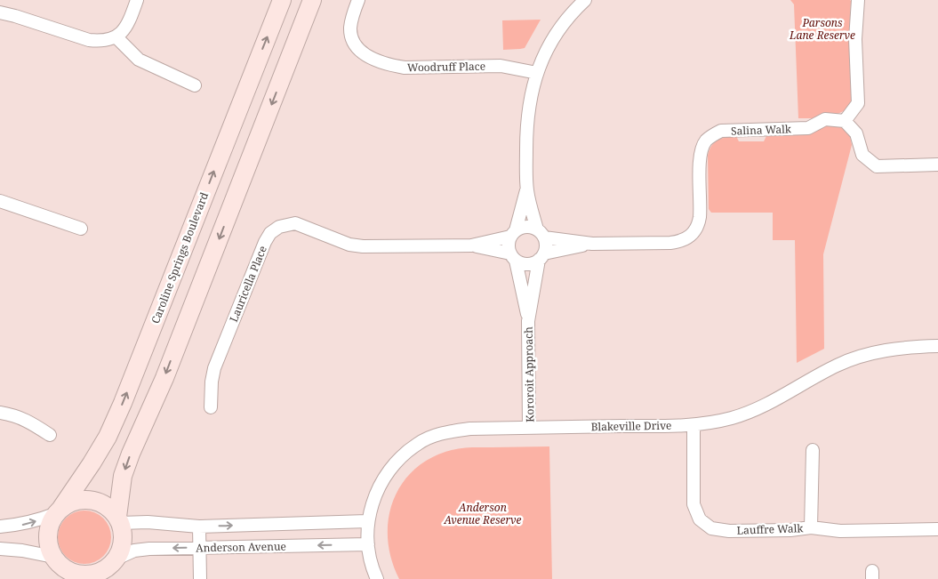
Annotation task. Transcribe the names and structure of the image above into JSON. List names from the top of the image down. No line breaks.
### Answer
{"streets":{"main road":["Caroline Springs Boulevard"],"street":["Woodruff Place","Salina Walk","Lauricella Place","Kororoit Approach","Blakeville Drive","Lauffre Walk","Anderson Avenue"]},"crossings":[["Salina Walk","Lauricella Place"],["Salina Walk","Kororoit Approach"],["Caroline Springs Boulevard","Anderson Avenue"],["Lauricella Place","Kororoit Approach"],["Kororoit Approach","Blakeville Drive"],["Blakeville Drive","Lauffre Walk"],["Blakeville Drive","Anderson Avenue"]],"parks":["Parsons Lane Reserve","Anderson Avenue Reserve"]}
